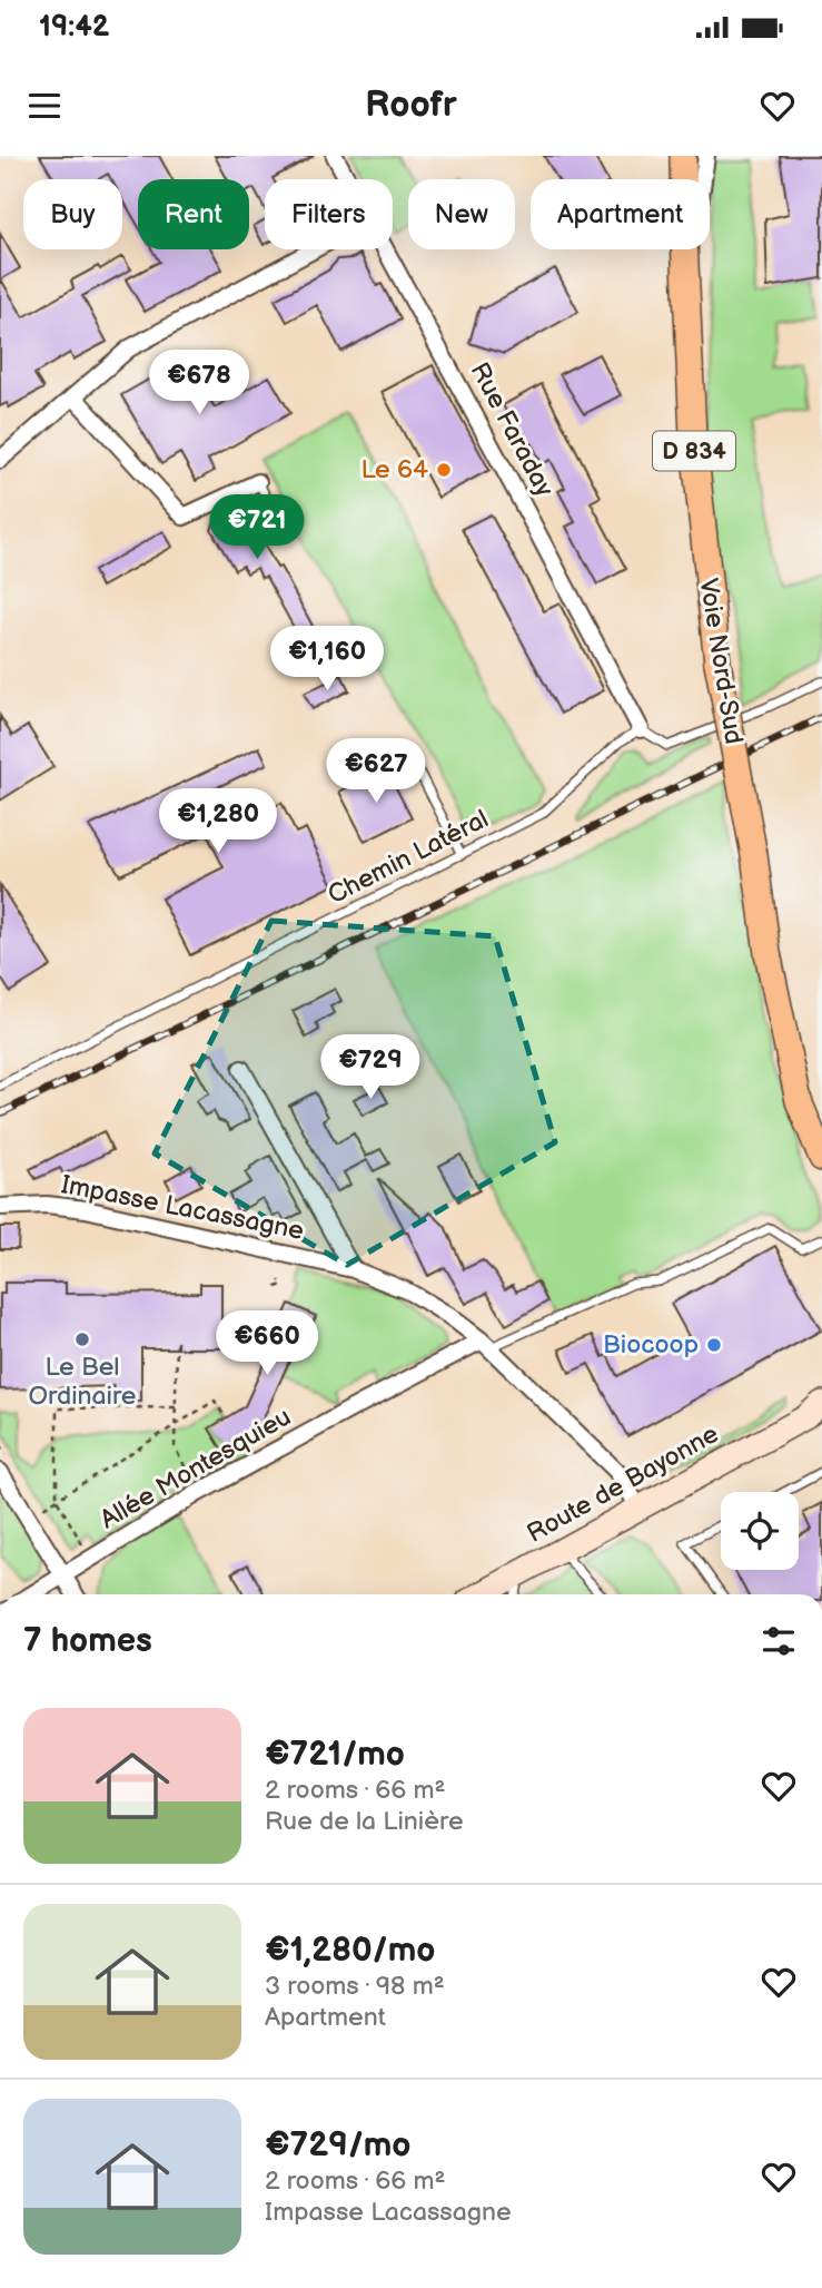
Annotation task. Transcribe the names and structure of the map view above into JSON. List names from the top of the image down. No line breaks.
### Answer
{"streets":{"main road":["D 834","Voie Nord-Sud","Route de Bayonne"],"street":["Rue Faraday","Impasse Lacassagne","Allée Montesquieu"],"lane":["Chemin Latéral"]},"crossings":[["Rue Faraday","Chemin Latéral"],["Impasse Lacassagne","Allée Montesquieu"],["Impasse Lacassagne","Route de Bayonne"]],"places":["Le 64","Le Bel Ordinaire","Biocoop"],"page":{"status":"19:42","header":"Roofr","chip":["Buy","Rent","Filters","New","Apartment"],"price":["€678","€721","€1,160","€627","€1,280","€729","€660"],"heading":"7 homes","list":[{"name":"€721/mo","note":"2 rooms · 66 m² · Rue de la Linière"},{"name":"€1,280/mo","note":"3 rooms · 98 m² · Apartment"},{"name":"€729/mo","note":"2 rooms · 66 m² · Impasse Lacassagne"}]}}
